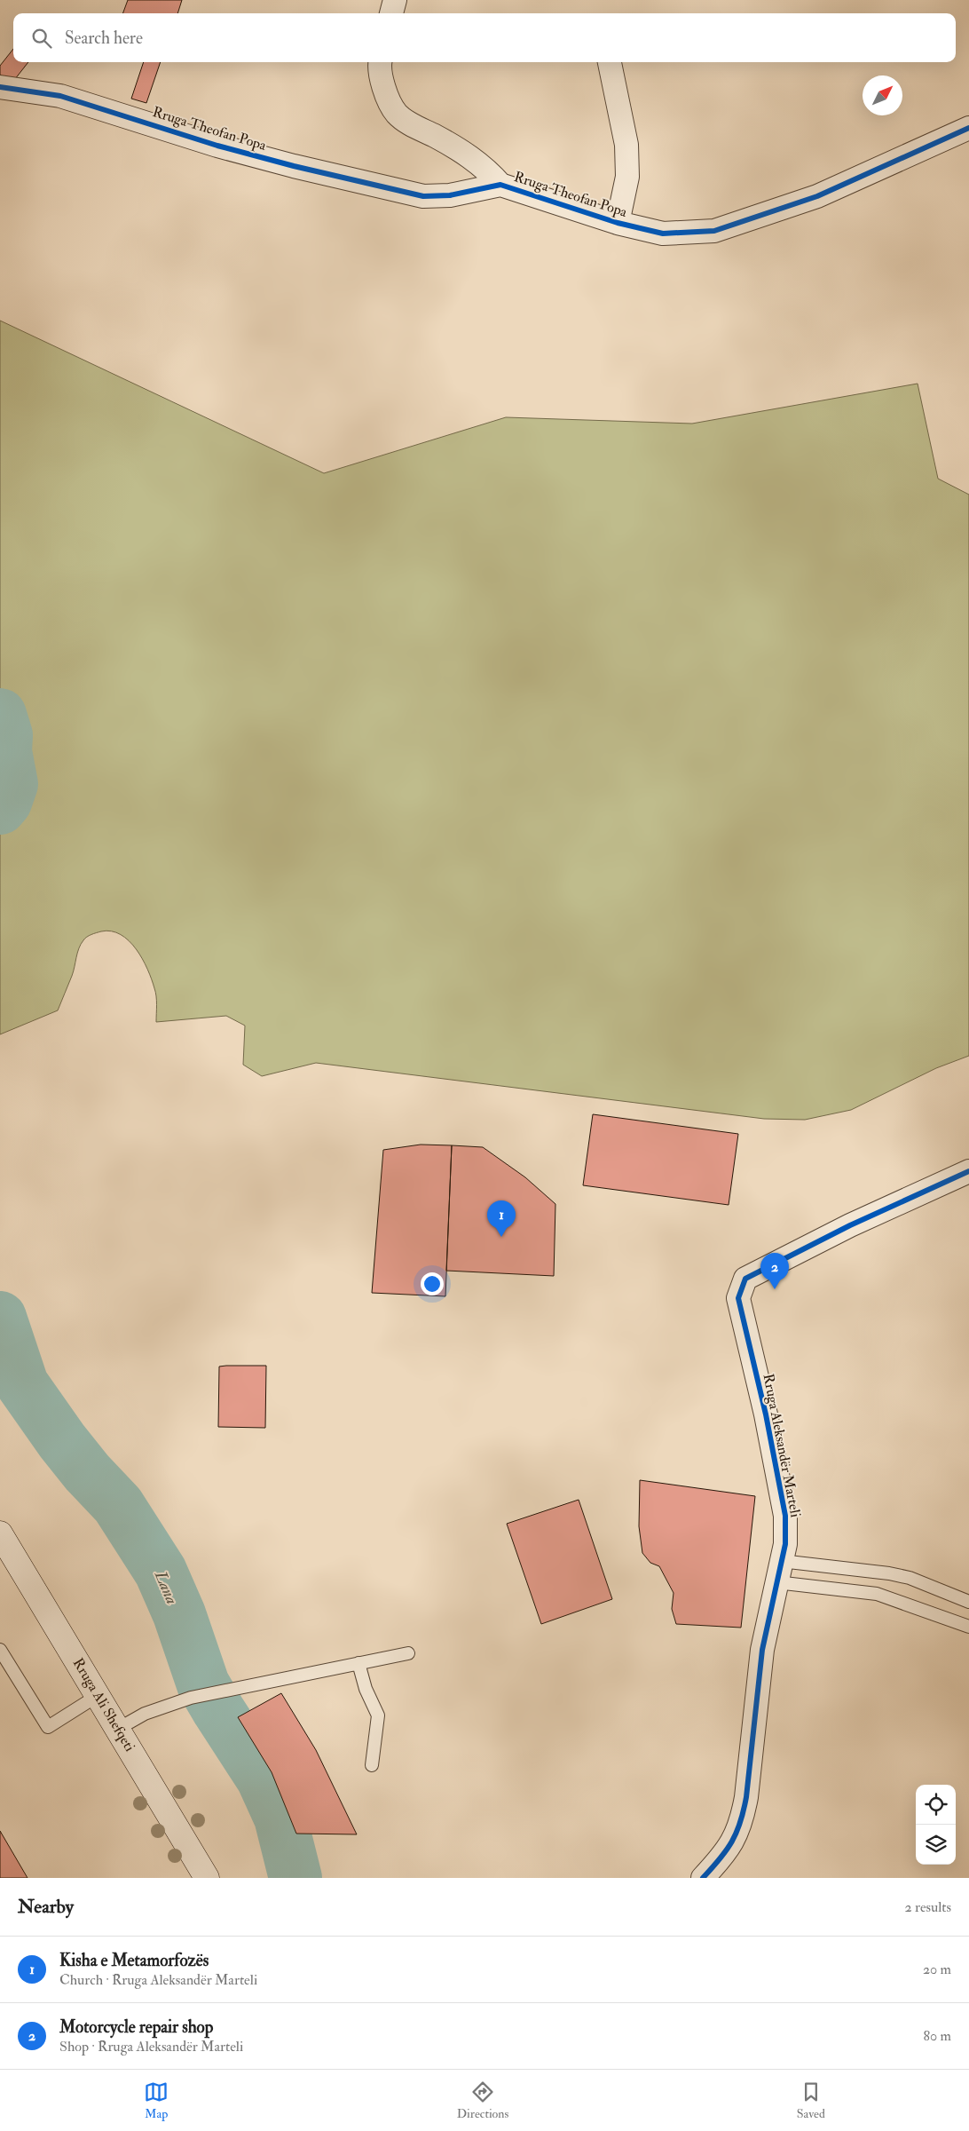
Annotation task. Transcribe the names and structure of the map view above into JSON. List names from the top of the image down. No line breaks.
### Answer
{"streets":{"main road":["Rruga Ali Shefqeti"],"street":["Rruga Theofan Popa","Rruga Aleksandër Marteli"]},"water":["Lana"],"north":"top right","page":{"search":"Search here","pins":["1","2"],"heading":["Nearby","2 results"],"list":[{"mark":"1","name":"Kisha e Metamorfozës","note":"Church · Rruga Aleksandër Marteli","value":"20 m"},{"mark":"2","name":"Motorcycle repair shop","note":"Shop · Rruga Aleksandër Marteli","value":"80 m"}],"nav":["Map","Directions","Saved"]}}
